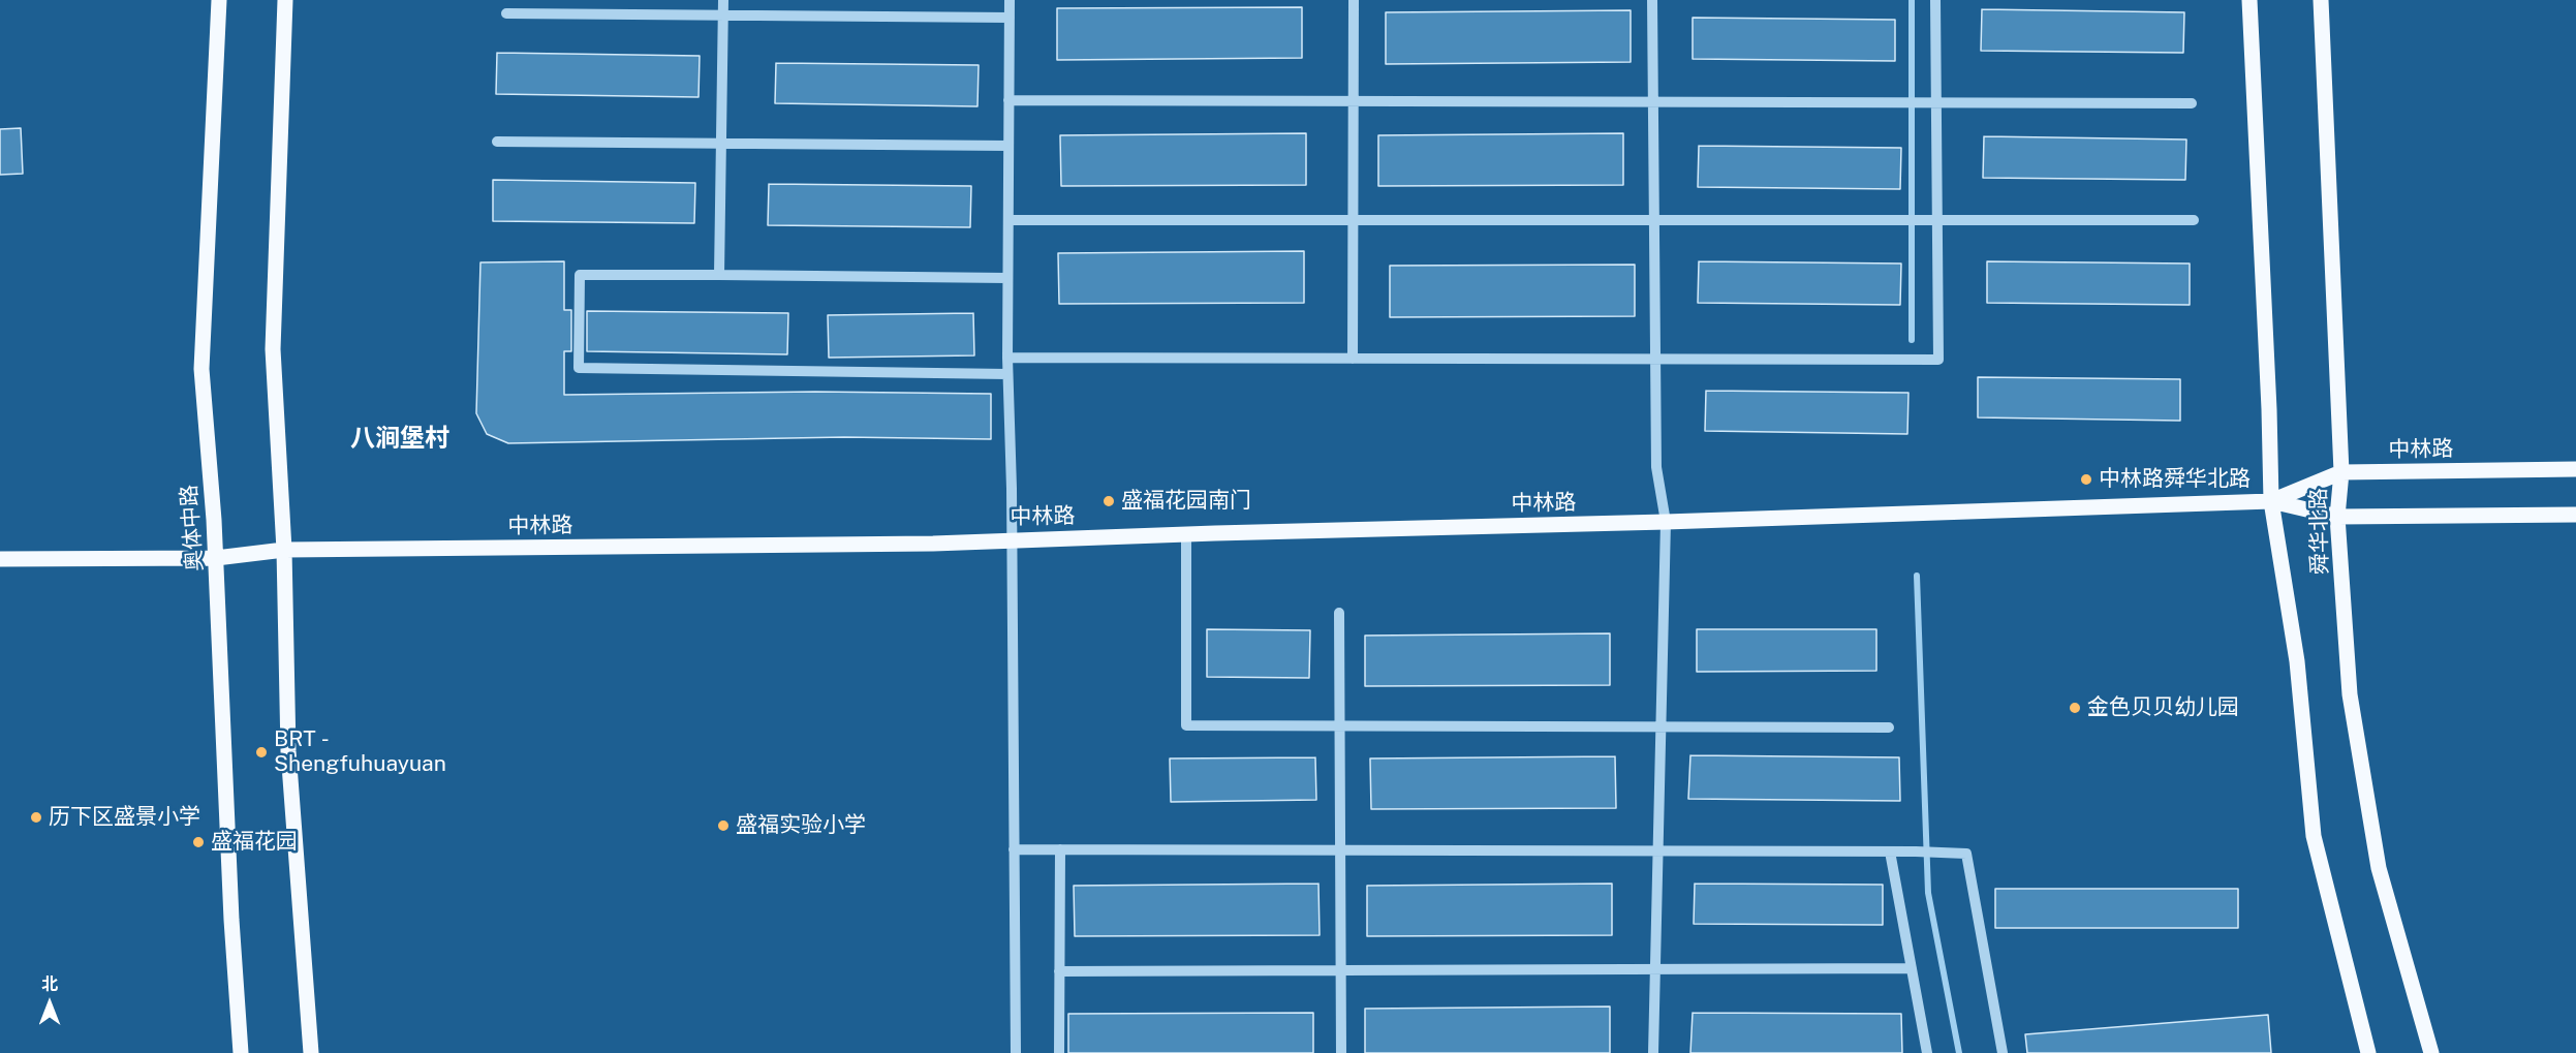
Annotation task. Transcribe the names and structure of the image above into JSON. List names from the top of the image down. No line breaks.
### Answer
{"streets":{"main road":["中林路","奥体中路","舜华北路"]},"crossings":[["中林路","奥体中路"],["中林路","舜华北路"]],"districts":["八涧堡村"],"places":["中林路舜华北路","盛福花园南门","金色贝贝幼儿园","BRT - Shengfuhuayuan","历下区盛景小学","盛福实验小学","盛福花园"],"north":"top"}
